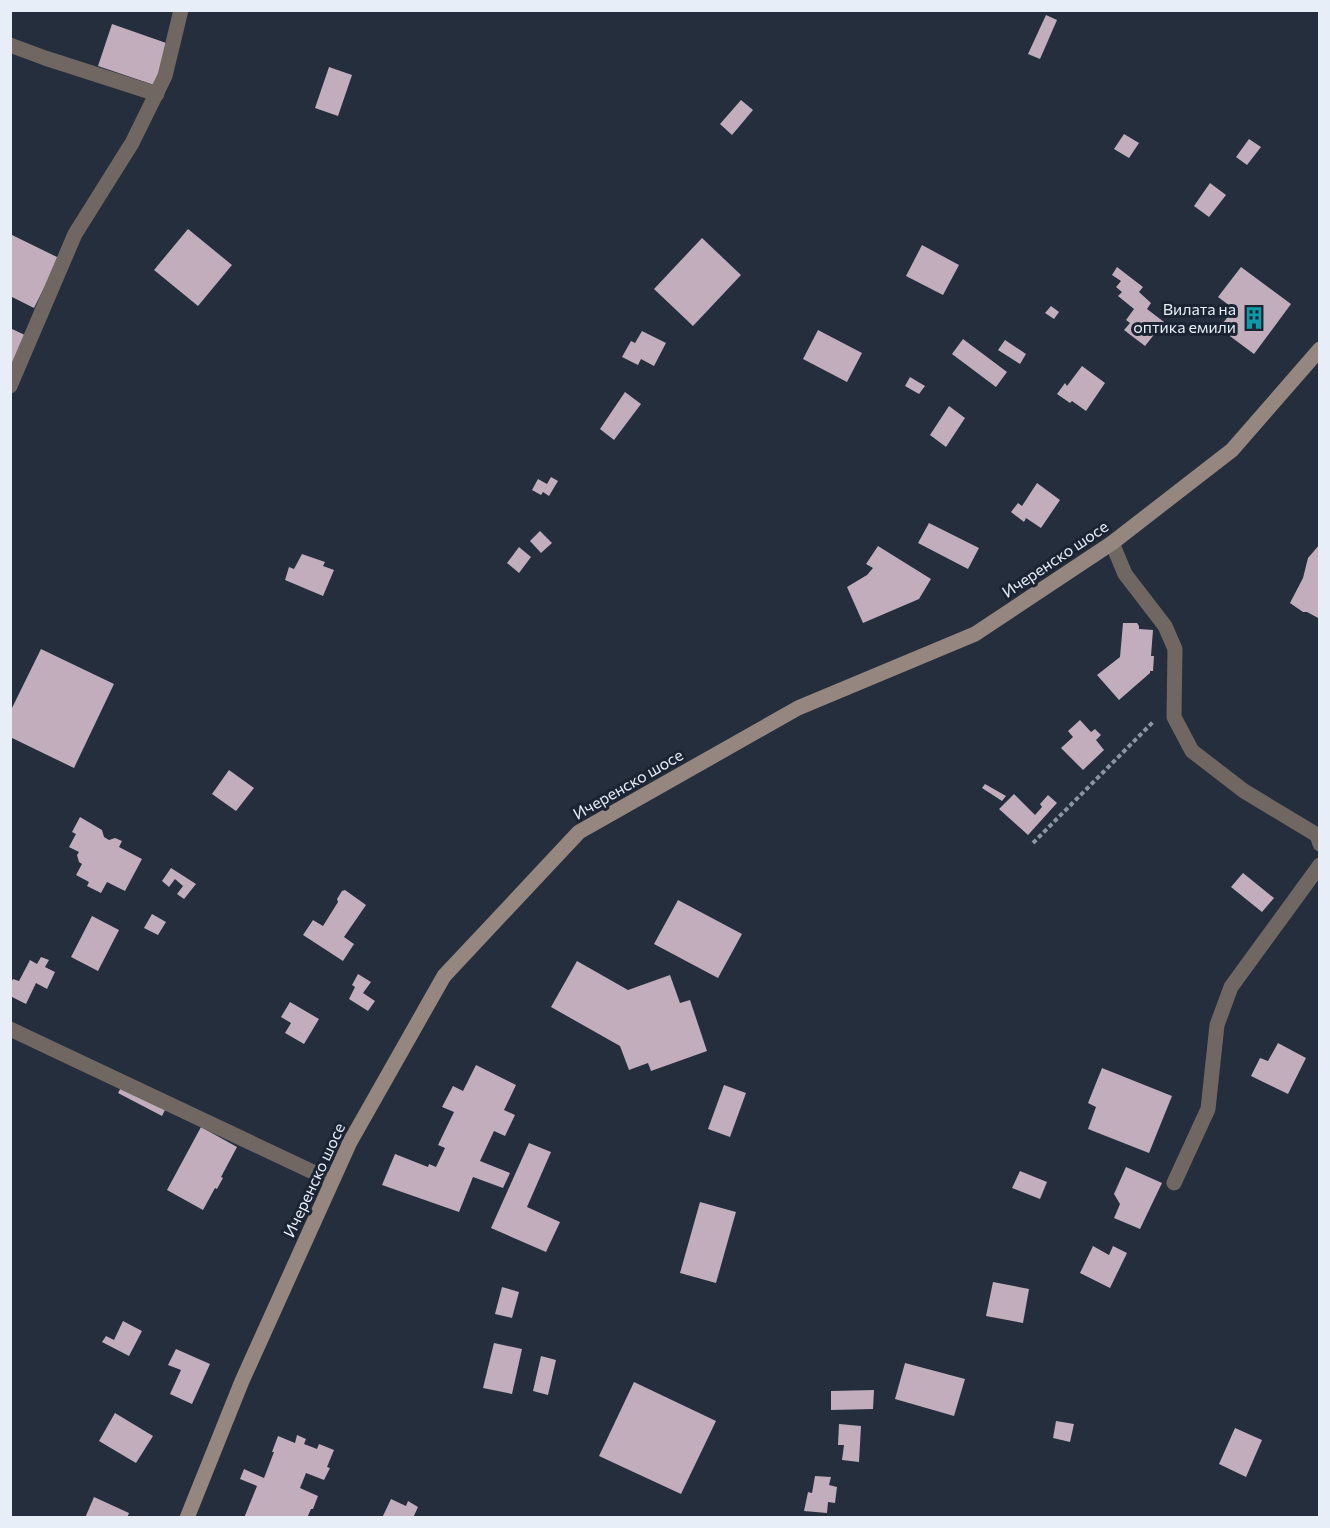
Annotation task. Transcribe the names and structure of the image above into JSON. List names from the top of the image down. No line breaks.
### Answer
{"streets":{"street":["Ичеренско шосе"]},"places":{"building":["Вилата на оптика емили"]}}
